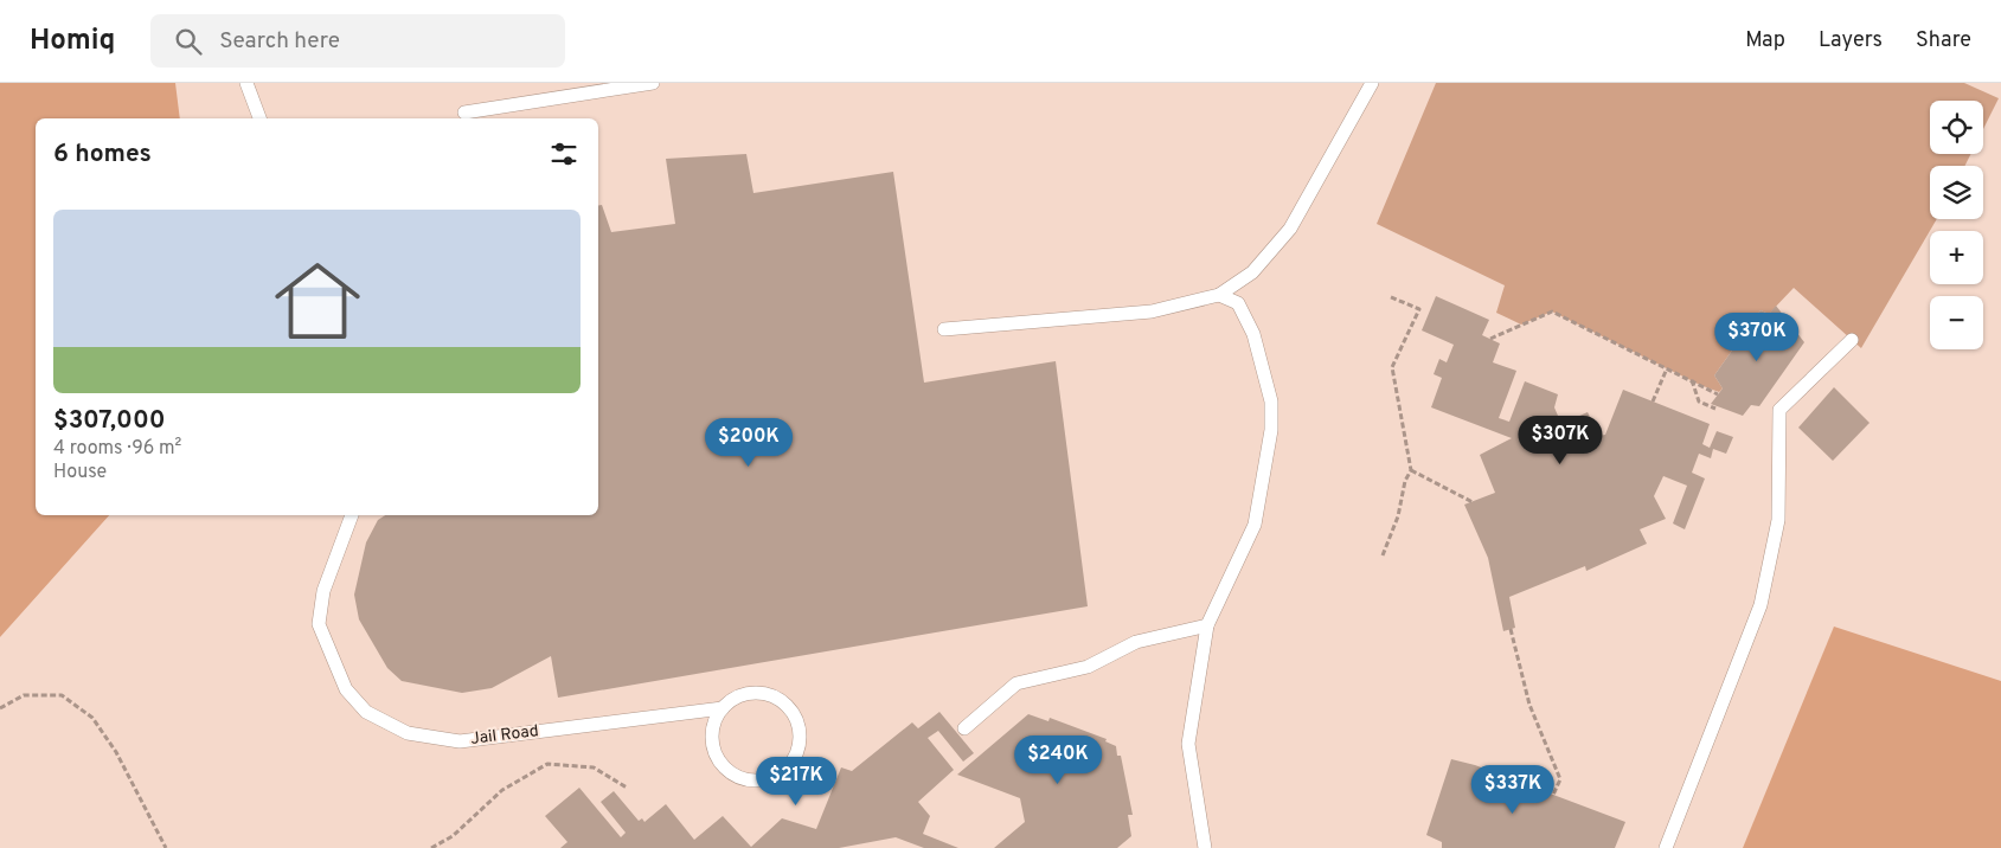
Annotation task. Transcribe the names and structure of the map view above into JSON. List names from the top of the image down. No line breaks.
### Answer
{"streets":{"lane":["Jail Road"]},"page":{"header":"Homiq","search":"Search here","nav":["Map","Layers","Share"],"map_buttons":["+","−"],"heading":"6 homes","list":[{"name":"$307,000","note":"4 rooms · 96 m² · House"}],"price":["$370K","$307K","$200K","$240K","$217K","$337K"]}}
